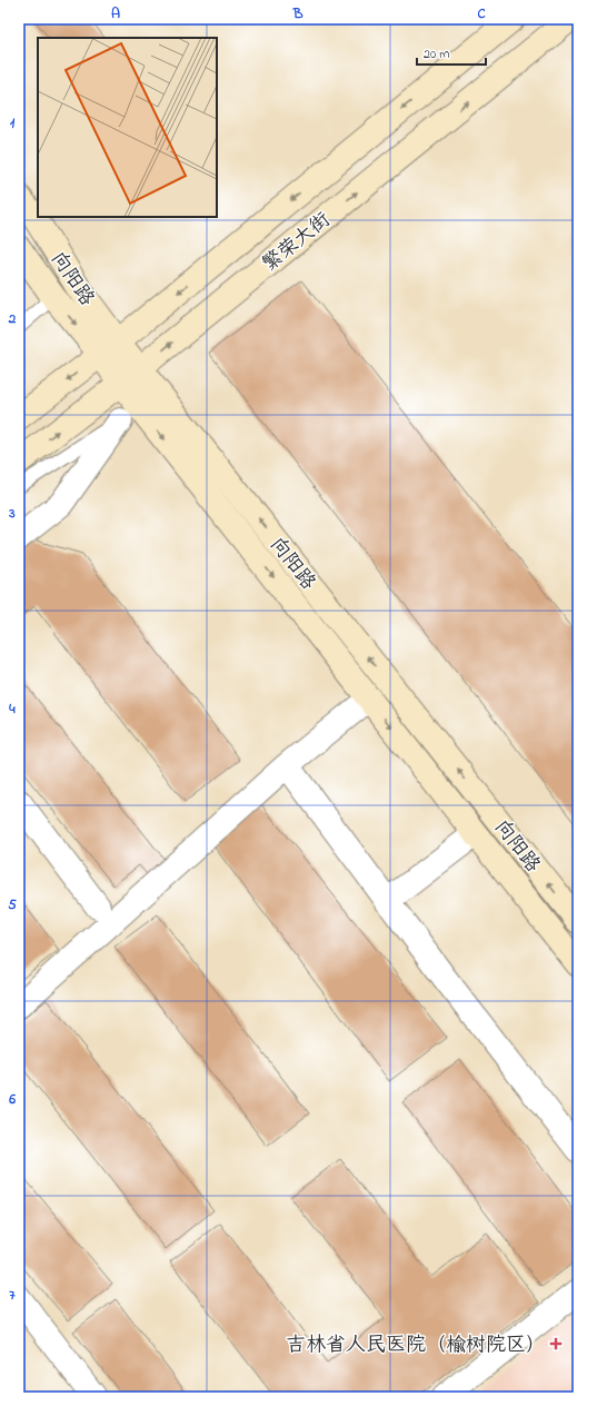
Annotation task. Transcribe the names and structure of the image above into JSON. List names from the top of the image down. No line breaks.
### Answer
{"streets":{"main road":["繁荣大街","向阳路"]},"crossings":[["繁荣大街","向阳路"]],"places":{"health":["吉林省人民医院（榆树院区）"]},"scale_bar":"20 m","grid":{"columns":["A","B","C"],"rows":["1","2","3","4","5","6","7"]}}
